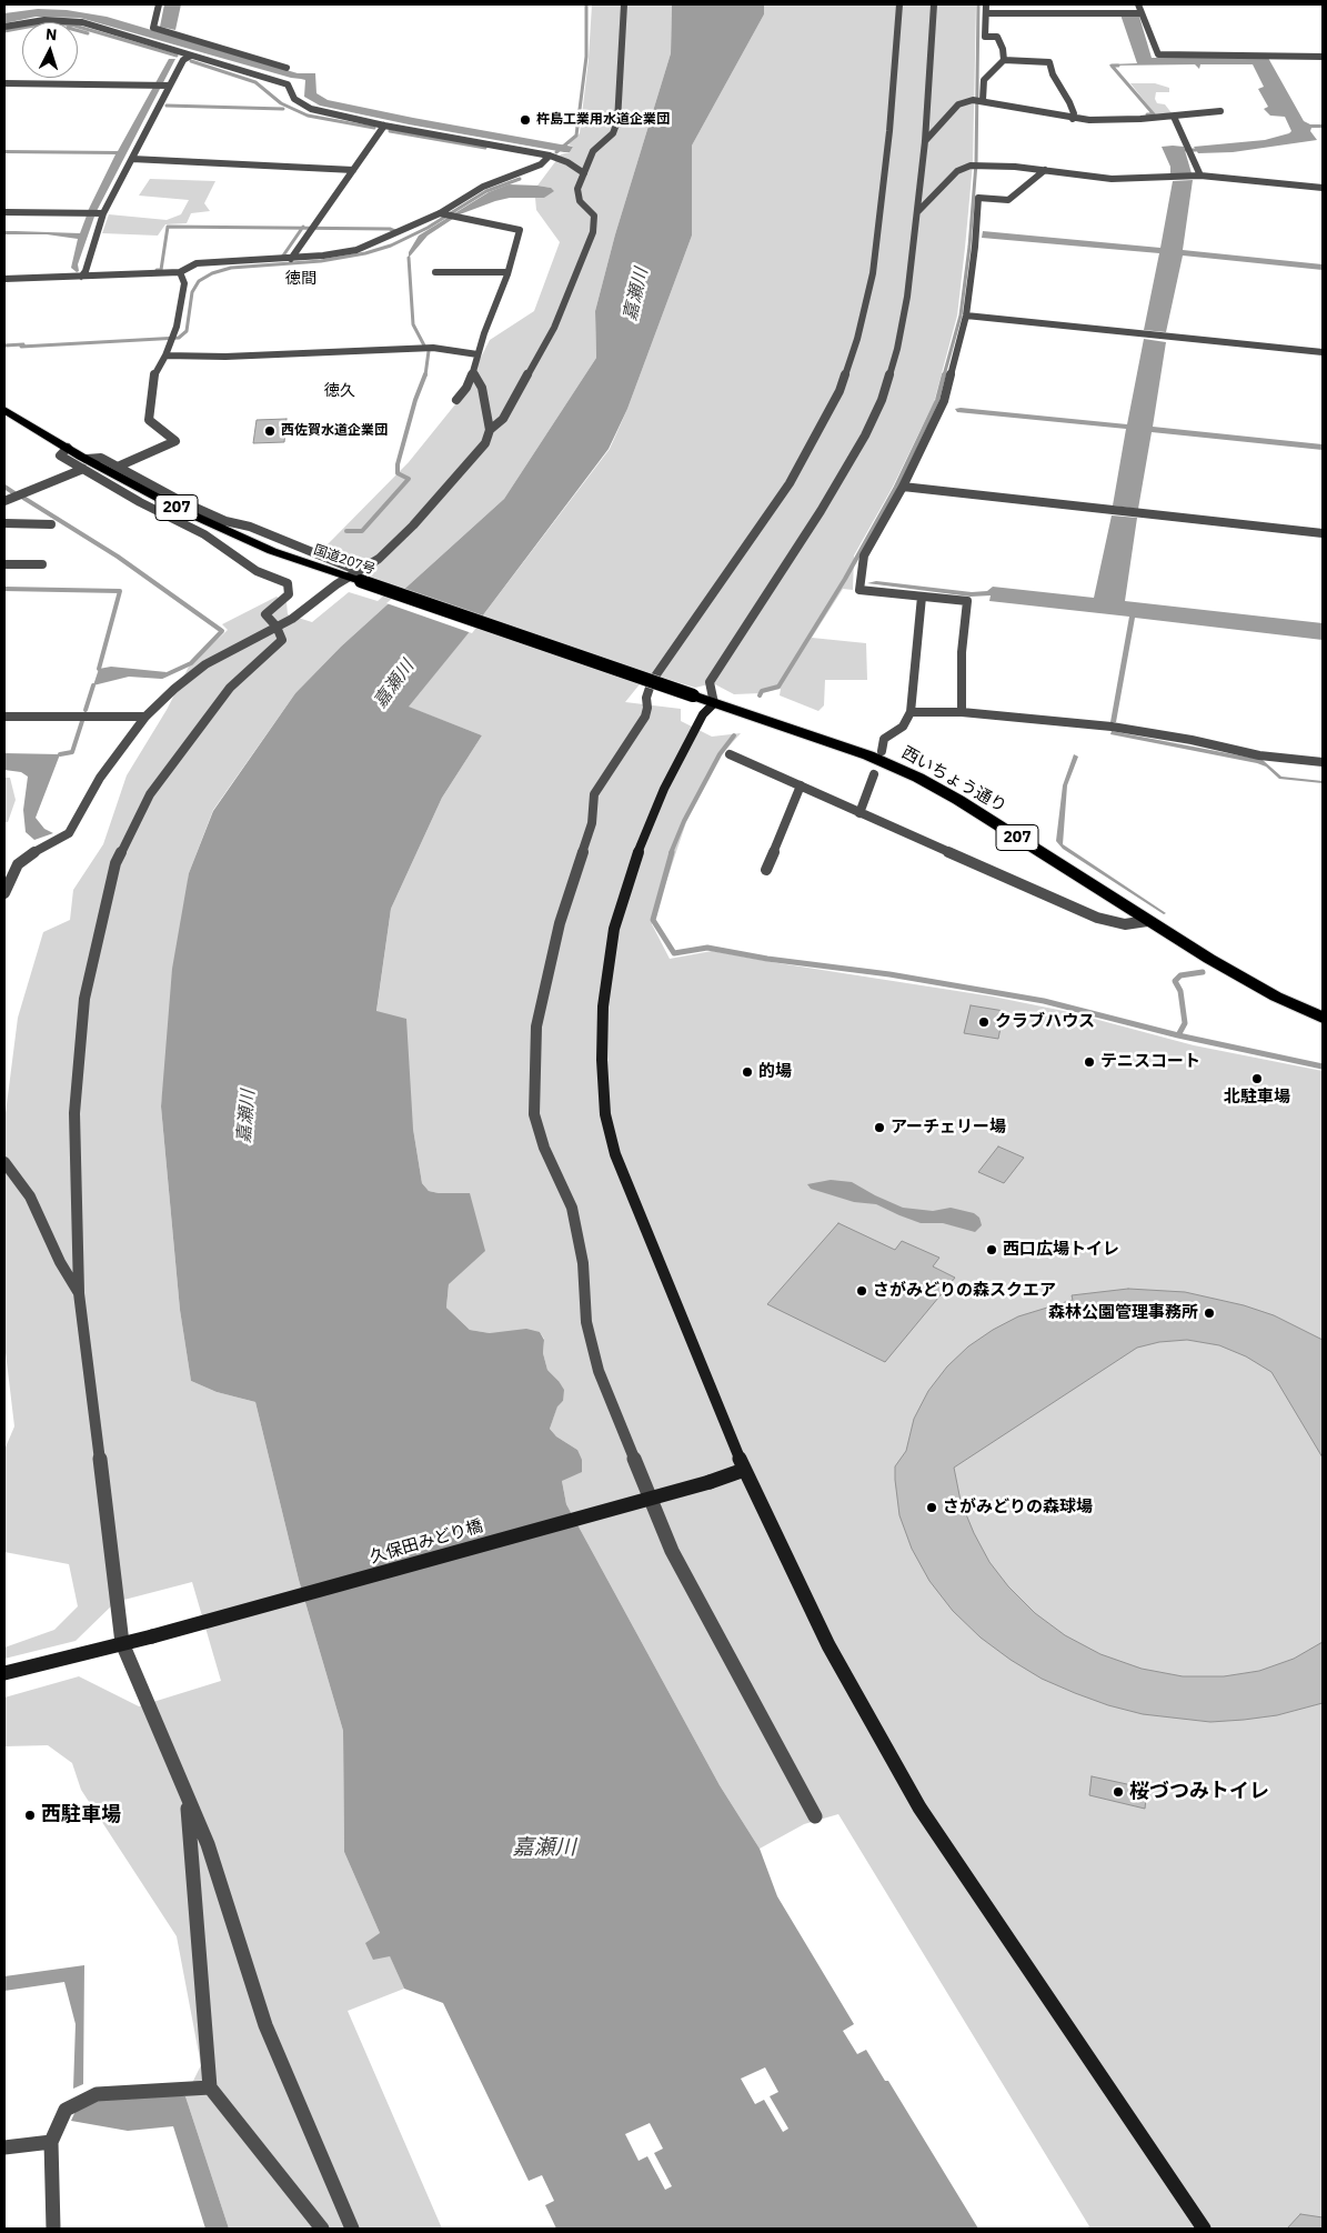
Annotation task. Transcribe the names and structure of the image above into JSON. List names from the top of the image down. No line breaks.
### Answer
{"streets":{"highway":["207","国道207号","西いちょう通り"],"street":["久保田みどり橋"]},"crossings":[["国道207号","西いちょう通り"]],"districts":["徳間","徳久"],"water":["嘉瀬川"],"places":["杵島工業用水道企業団","西佐賀水道企業団","クラブハウス","テニスコート","的場","北駐車場","アーチェリー場","西口広場トイレ","さがみどりの森スクエア","森林公園管理事務所","さがみどりの森球場","桜づつみトイレ","西駐車場"],"north":"top"}
